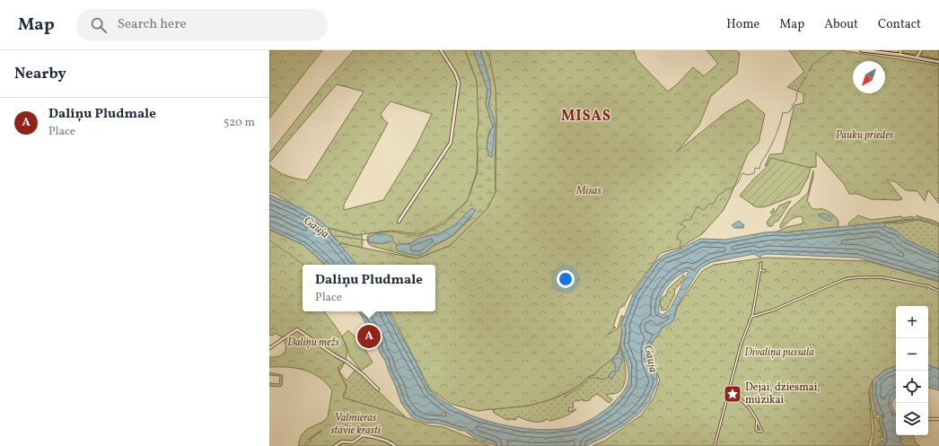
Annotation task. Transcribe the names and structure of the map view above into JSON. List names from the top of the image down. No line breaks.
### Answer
{"districts":["MISAS"],"water":["Gauja"],"parks":["Pauku priedes","Misas","Daliņu mežs","Dīvaliņa pussala","Valmieras stāvie krasti"],"places":{"place":["Dejai, dziesmai, mūzikai"]},"north":"bottom left","page":{"header":"Map","search":"Search here","nav":["Home","Map","About","Contact"],"heading":"Nearby","list":[{"mark":"A","name":"Daliņu Pludmale","note":"Place","value":"520 m"}],"popup":["Daliņu Pludmale","Place"],"map_buttons":["+","−"],"pins":"A"}}
